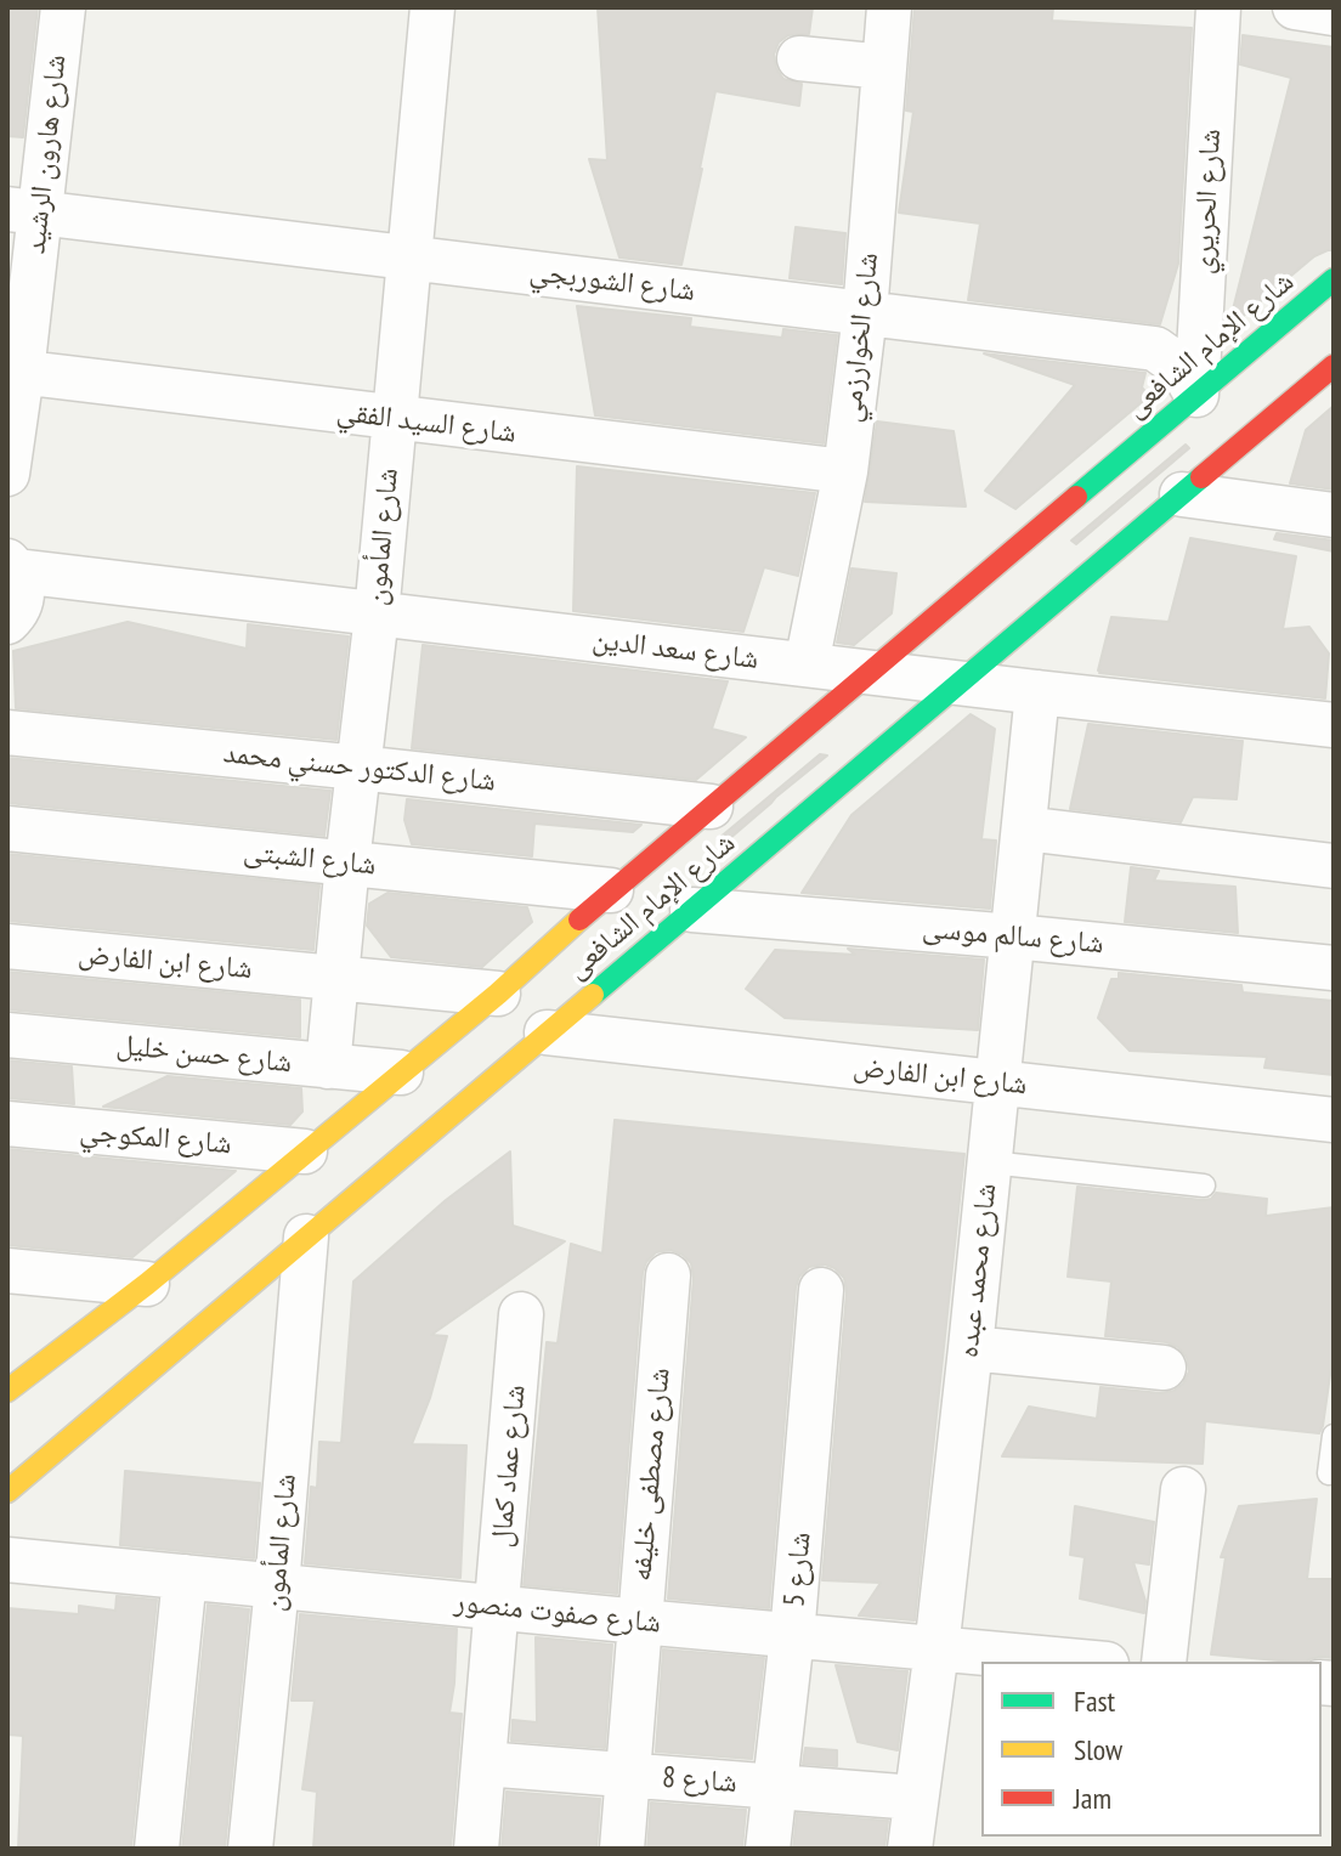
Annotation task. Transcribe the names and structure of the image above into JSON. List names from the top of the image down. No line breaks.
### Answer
{"streets":{"main road":["شارع الإمام الشافعى"],"street":["شارع هارون الرشيد","شارع الحريري","شارع الشوربجي","شارع الخوارزمي","شارع السيد الفقي","شارع المأمون","شارع سعد الدين","شارع الدكتور حسني محمد","شارع الشبتى","شارع سالم موسى","شارع ابن الفارض","شارع حسن خليل","شارع المكوجي","شارع محمد عبده","شارع عماد كمال","شارع مصطفى خليفه","شارع 5","شارع صفوت منصور","شارع 8"]},"crossings":[["شارع هارون الرشيد","شارع الشوربجي"],["شارع هارون الرشيد","شارع السيد الفقي"],["شارع الحريري","شارع الشوربجي"],["شارع الحريري","شارع الإمام الشافعى"],["شارع الشوربجي","شارع الخوارزمي"],["شارع الشوربجي","شارع الإمام الشافعى"],["شارع الشوربجي","شارع المأمون"],["شارع الخوارزمي","شارع السيد الفقي"],["شارع الخوارزمي","شارع سعد الدين"],["شارع الإمام الشافعى","شارع المأمون"],["شارع الإمام الشافعى","شارع سعد الدين"],["شارع الإمام الشافعى","شارع الدكتور حسني محمد"],["شارع الإمام الشافعى","شارع الشبتى"],["شارع الإمام الشافعى","شارع سالم موسى"],["شارع الإمام الشافعى","شارع ابن الفارض"],["شارع الإمام الشافعى","شارع حسن خليل"],["شارع الإمام الشافعى","شارع المكوجي"],["شارع السيد الفقي","شارع المأمون"],["شارع المأمون","شارع سعد الدين"],["شارع المأمون","شارع الدكتور حسني محمد"],["شارع المأمون","شارع الشبتى"],["شارع المأمون","شارع ابن الفارض"],["شارع المأمون","شارع حسن خليل"],["شارع المأمون","شارع صفوت منصور"],["شارع سعد الدين","شارع محمد عبده"],["شارع سالم موسى","شارع محمد عبده"],["شارع ابن الفارض","شارع محمد عبده"],["شارع محمد عبده","شارع صفوت منصور"],["شارع محمد عبده","شارع 8"],["شارع عماد كمال","شارع صفوت منصور"],["شارع عماد كمال","شارع 8"],["شارع مصطفى خليفه","شارع صفوت منصور"],["شارع مصطفى خليفه","شارع 8"],["شارع 5","شارع صفوت منصور"],["شارع 5","شارع 8"]],"legend":["Fast","Slow","Jam"]}
